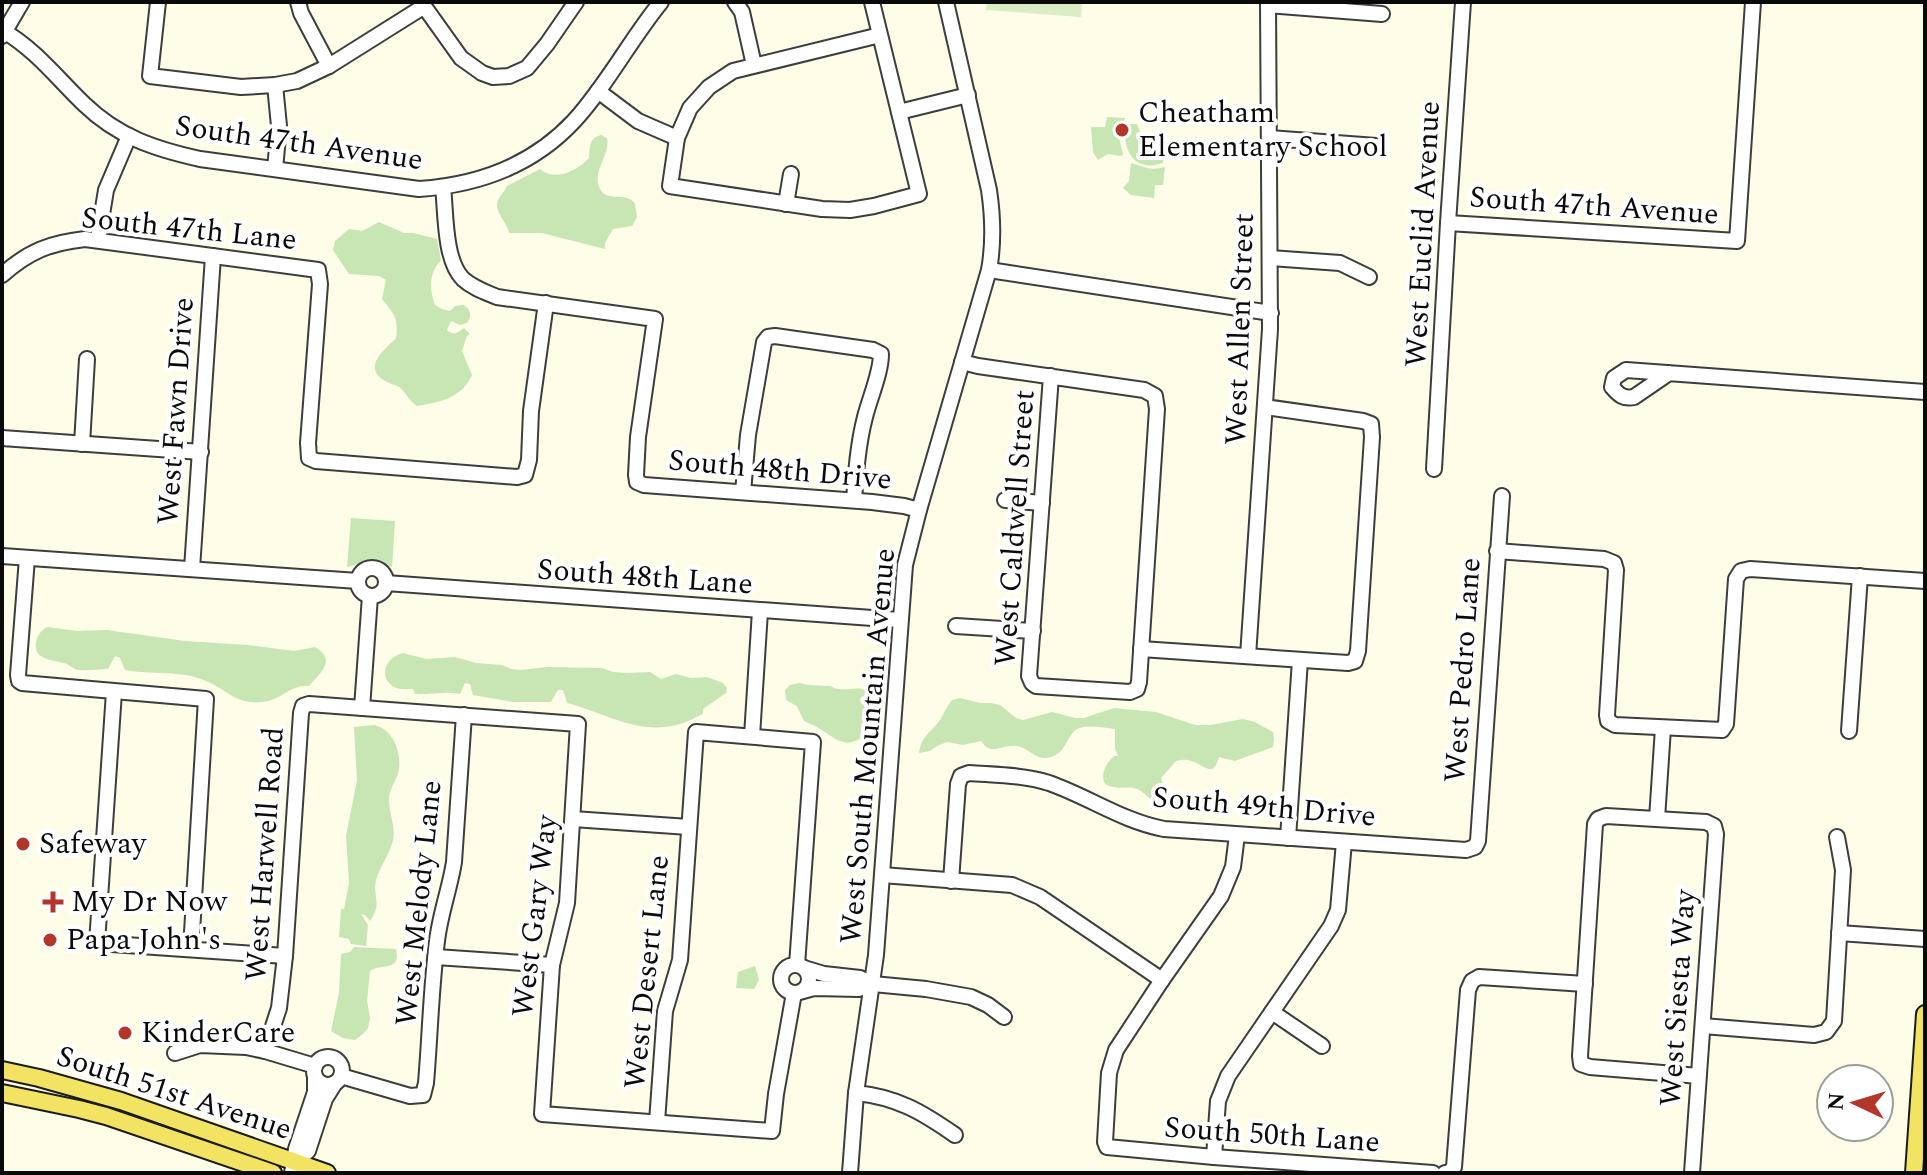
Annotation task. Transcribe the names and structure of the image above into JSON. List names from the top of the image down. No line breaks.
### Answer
{"streets":{"main road":["South 51st Avenue"],"street":["South 47th Avenue","South 47th Lane","West Euclid Avenue","West Allen Street","West Fawn Drive","South 48th Drive","West Caldwell Street","South 48th Lane","West Pedro Lane","West South Mountain Avenue","South 49th Drive","West Harwell Road","West Melody Lane","West Gary Way","West Desert Lane","West Siesta Way","South 50th Lane"]},"crossings":[["South 47th Avenue","West Euclid Avenue"],["South 47th Lane","West Fawn Drive"],["South 47th Lane","South 48th Drive"],["West Fawn Drive","South 48th Lane"],["South 48th Drive","West South Mountain Avenue"],["South 48th Lane","West South Mountain Avenue"],["West Pedro Lane","South 49th Drive"],["West Melody Lane","West Gary Way"],["West Gary Way","West Desert Lane"]],"places":{"other":["Cheatham Elementary School","Safeway","Papa John's","KinderCare"],"health":["My Dr Now"]},"north":"left"}
